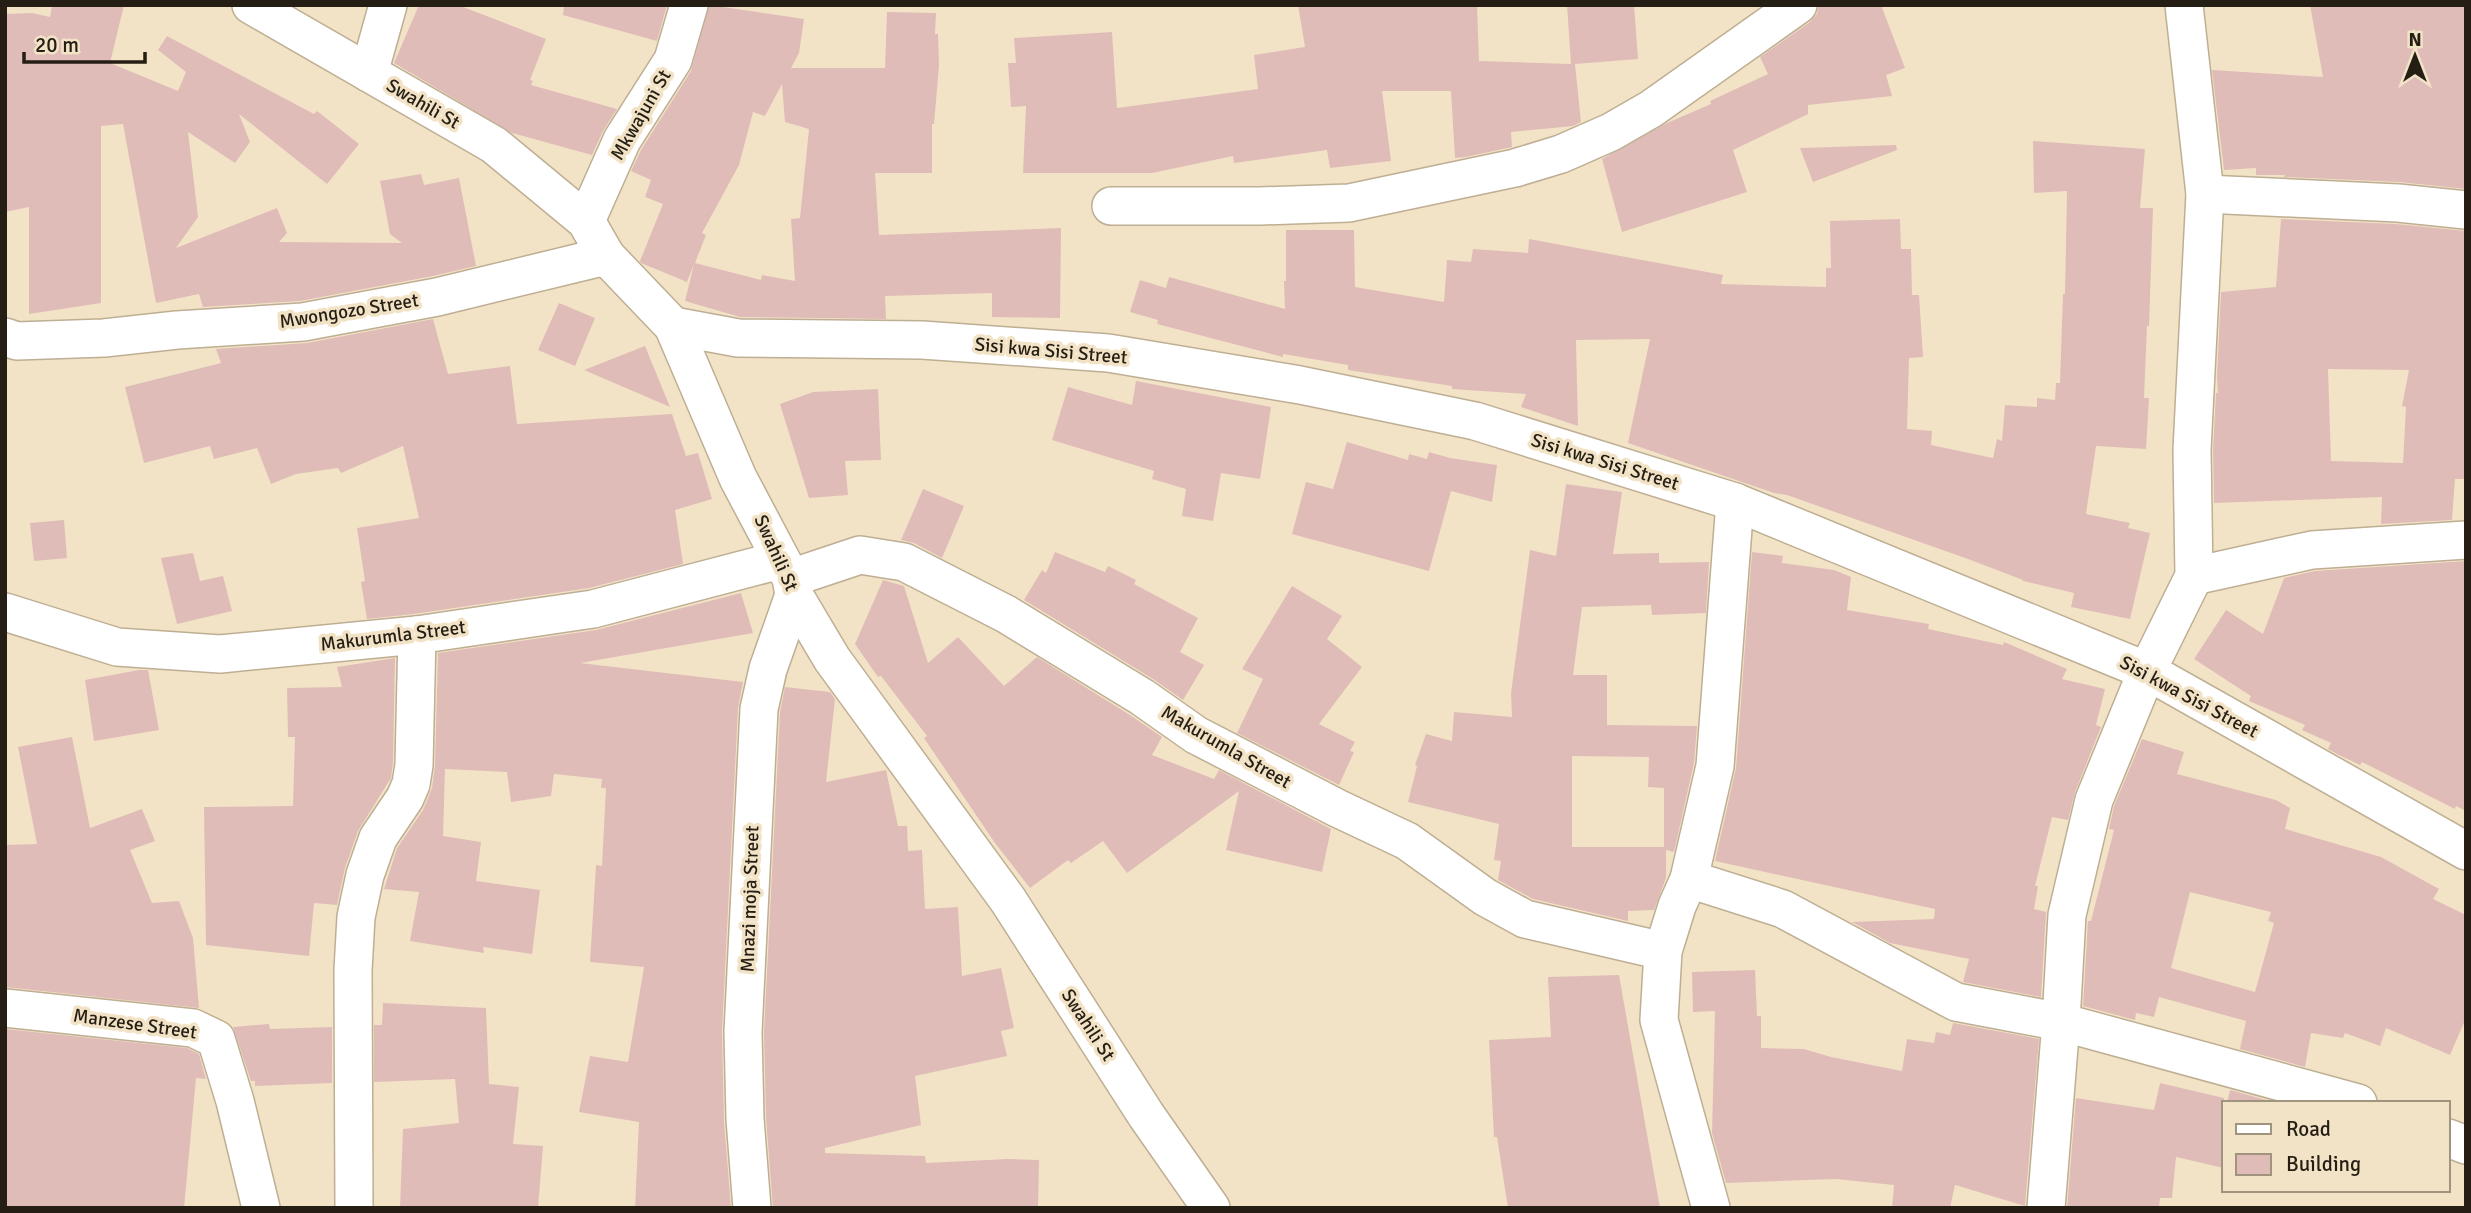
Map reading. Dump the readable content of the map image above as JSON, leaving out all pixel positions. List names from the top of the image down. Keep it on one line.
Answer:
{"streets":{"street":["Swahili St","Mkwajuni St","Mwongozo Street","Sisi kwa Sisi Street","Makurumla Street","Mnazi moja Street","Manzese Street"]},"crossings":[["Swahili St","Mkwajuni St"],["Swahili St","Mwongozo Street"],["Swahili St","Sisi kwa Sisi Street"],["Swahili St","Makurumla Street"],["Swahili St","Mnazi moja Street"],["Makurumla Street","Mnazi moja Street"]],"legend":["Road","Building"],"scale_bar":"20 m","north":"top"}
